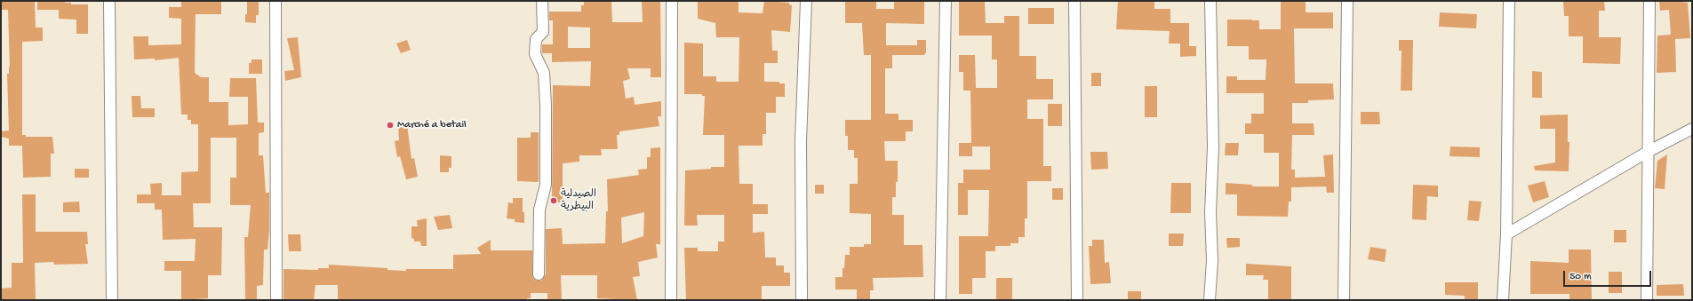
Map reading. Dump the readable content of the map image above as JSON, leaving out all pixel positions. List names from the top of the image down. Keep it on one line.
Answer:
{"places":["Marché a betail","الصيدلية البيطرية"],"scale_bar":"50 m"}
